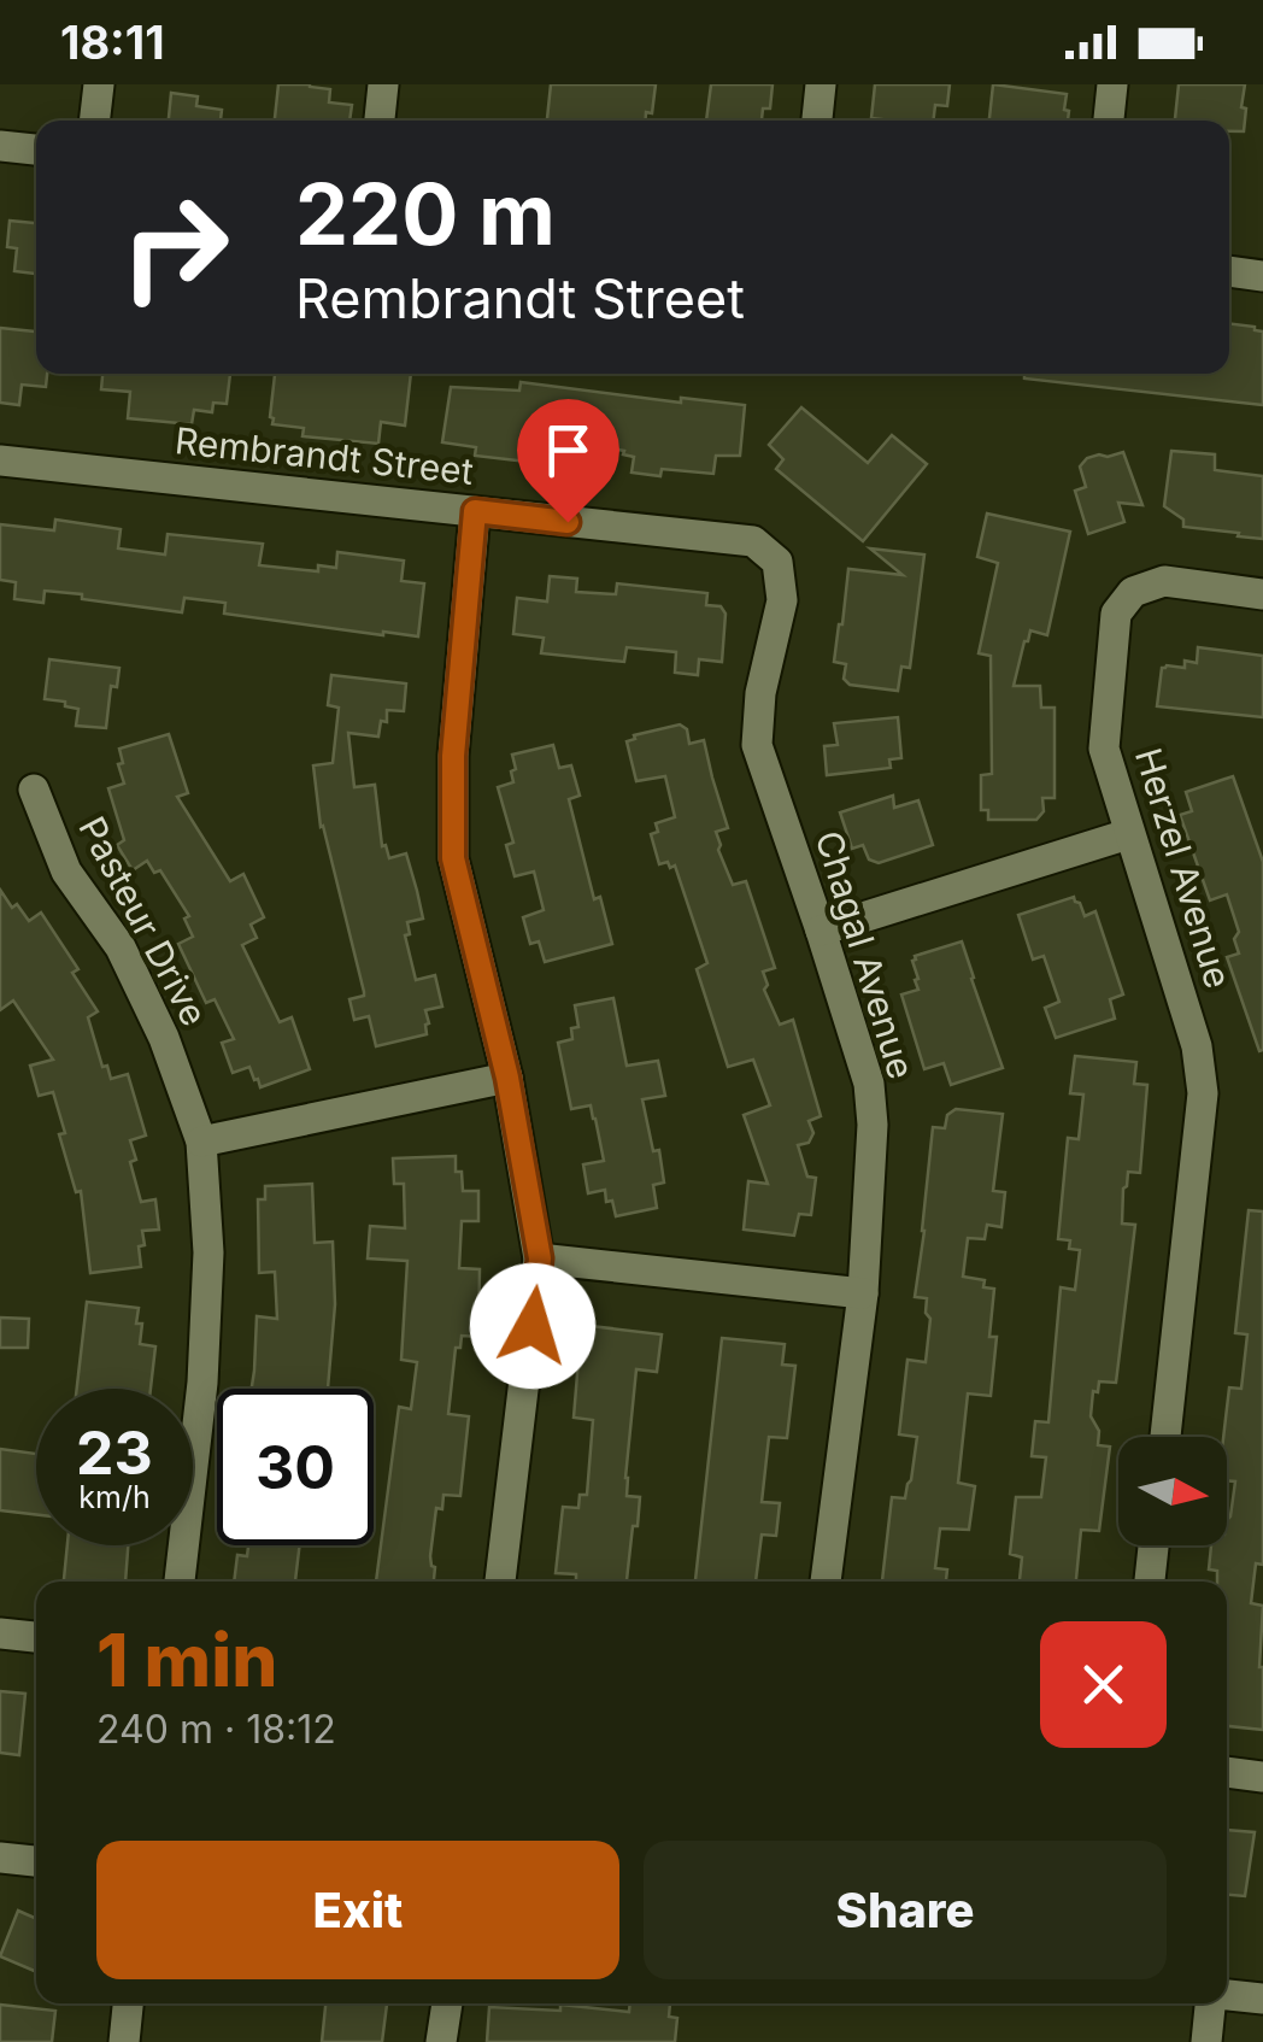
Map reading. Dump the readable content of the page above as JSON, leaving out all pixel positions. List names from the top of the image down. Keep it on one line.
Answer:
{"streets":{"street":["Rembrandt Street","Herzel Avenue","Pasteur Drive","Chagal Avenue"]},"crossings":[["Rembrandt Street","Chagal Avenue"]],"north":"right","page":{"status":"18:11","turn":["220 m","Rembrandt Street"],"speed":"23 km/h","limit":"30","heading":["1 min","240 m · 18:12"],"buttons":["Exit","Share"]}}
